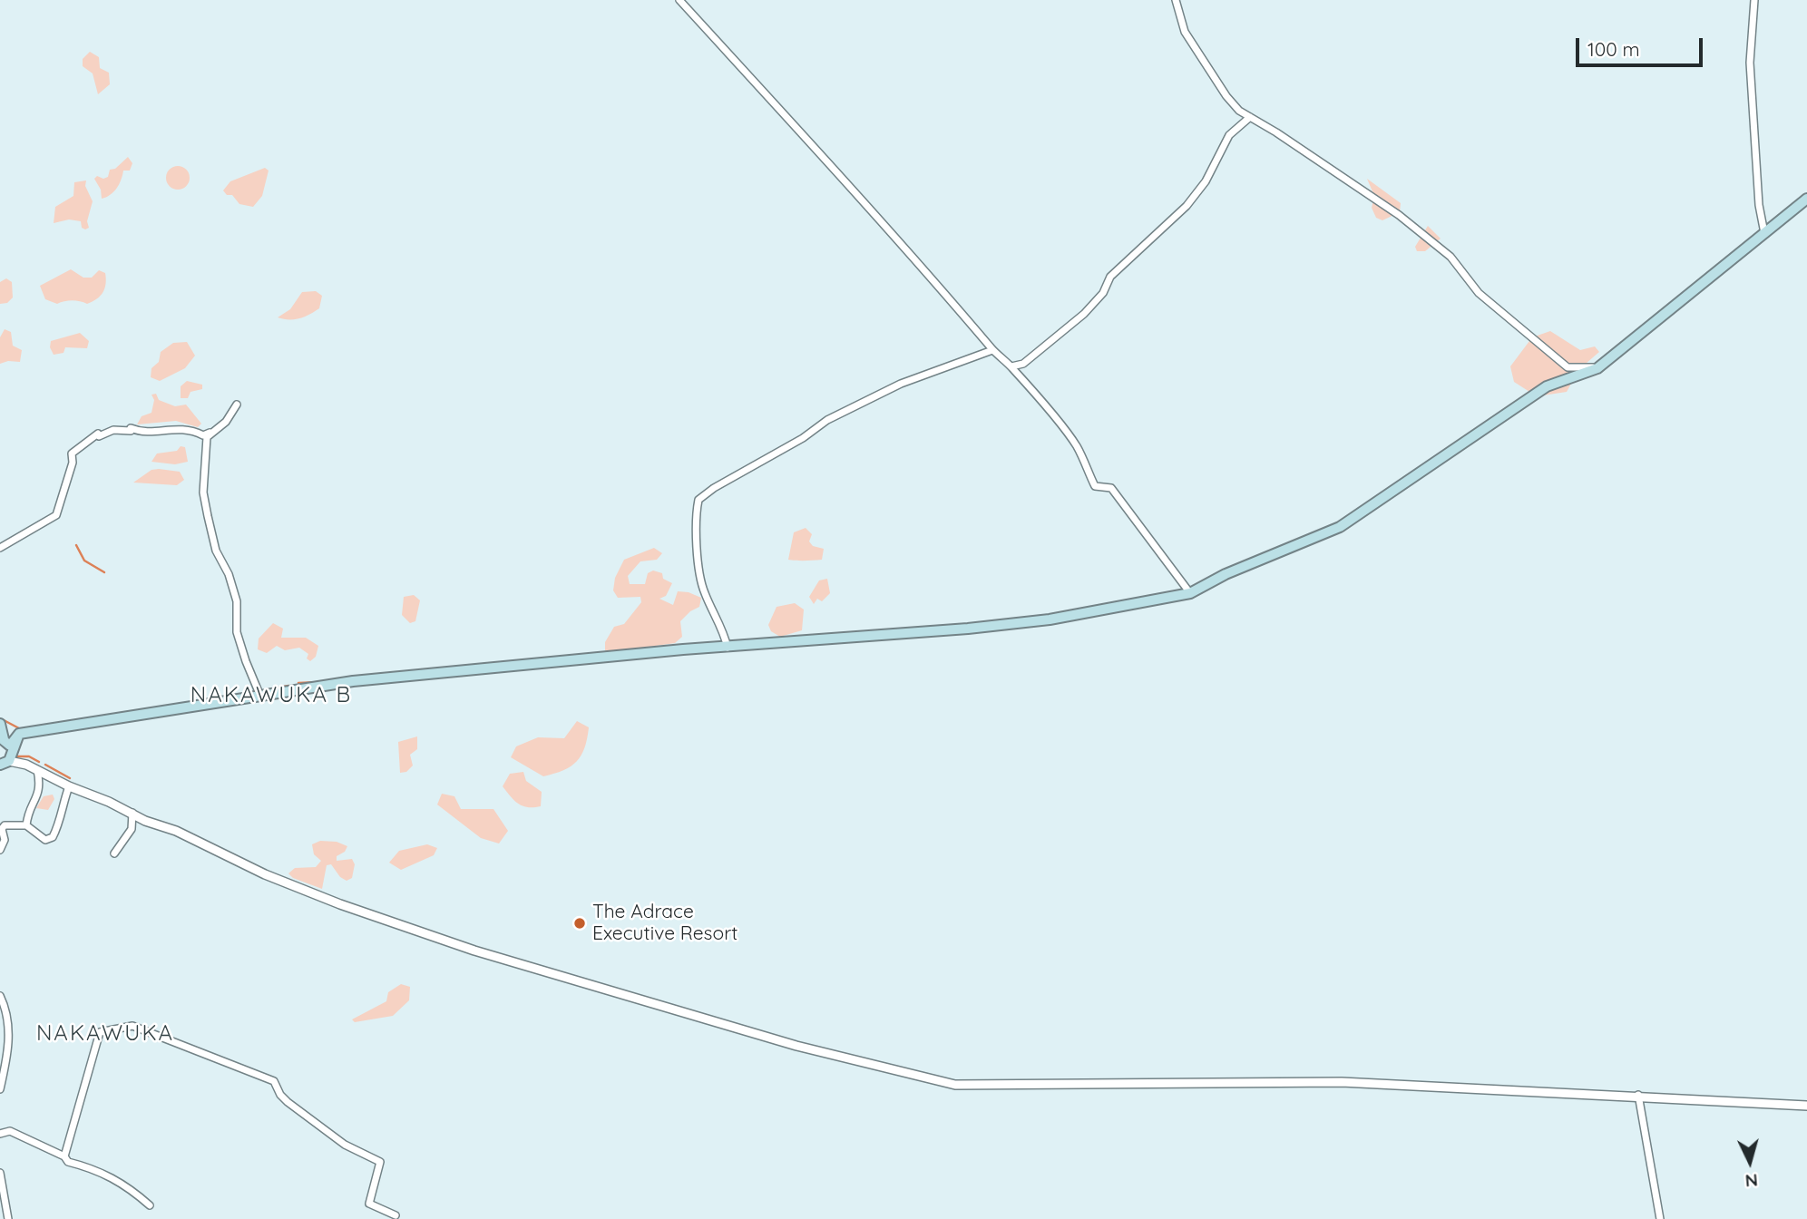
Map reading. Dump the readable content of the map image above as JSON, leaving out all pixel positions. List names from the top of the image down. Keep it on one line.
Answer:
{"districts":["NAKAWUKA B","NAKAWUKA"],"places":["The Adrace Executive Resort"],"scale_bar":"100 m","north":"bottom"}
